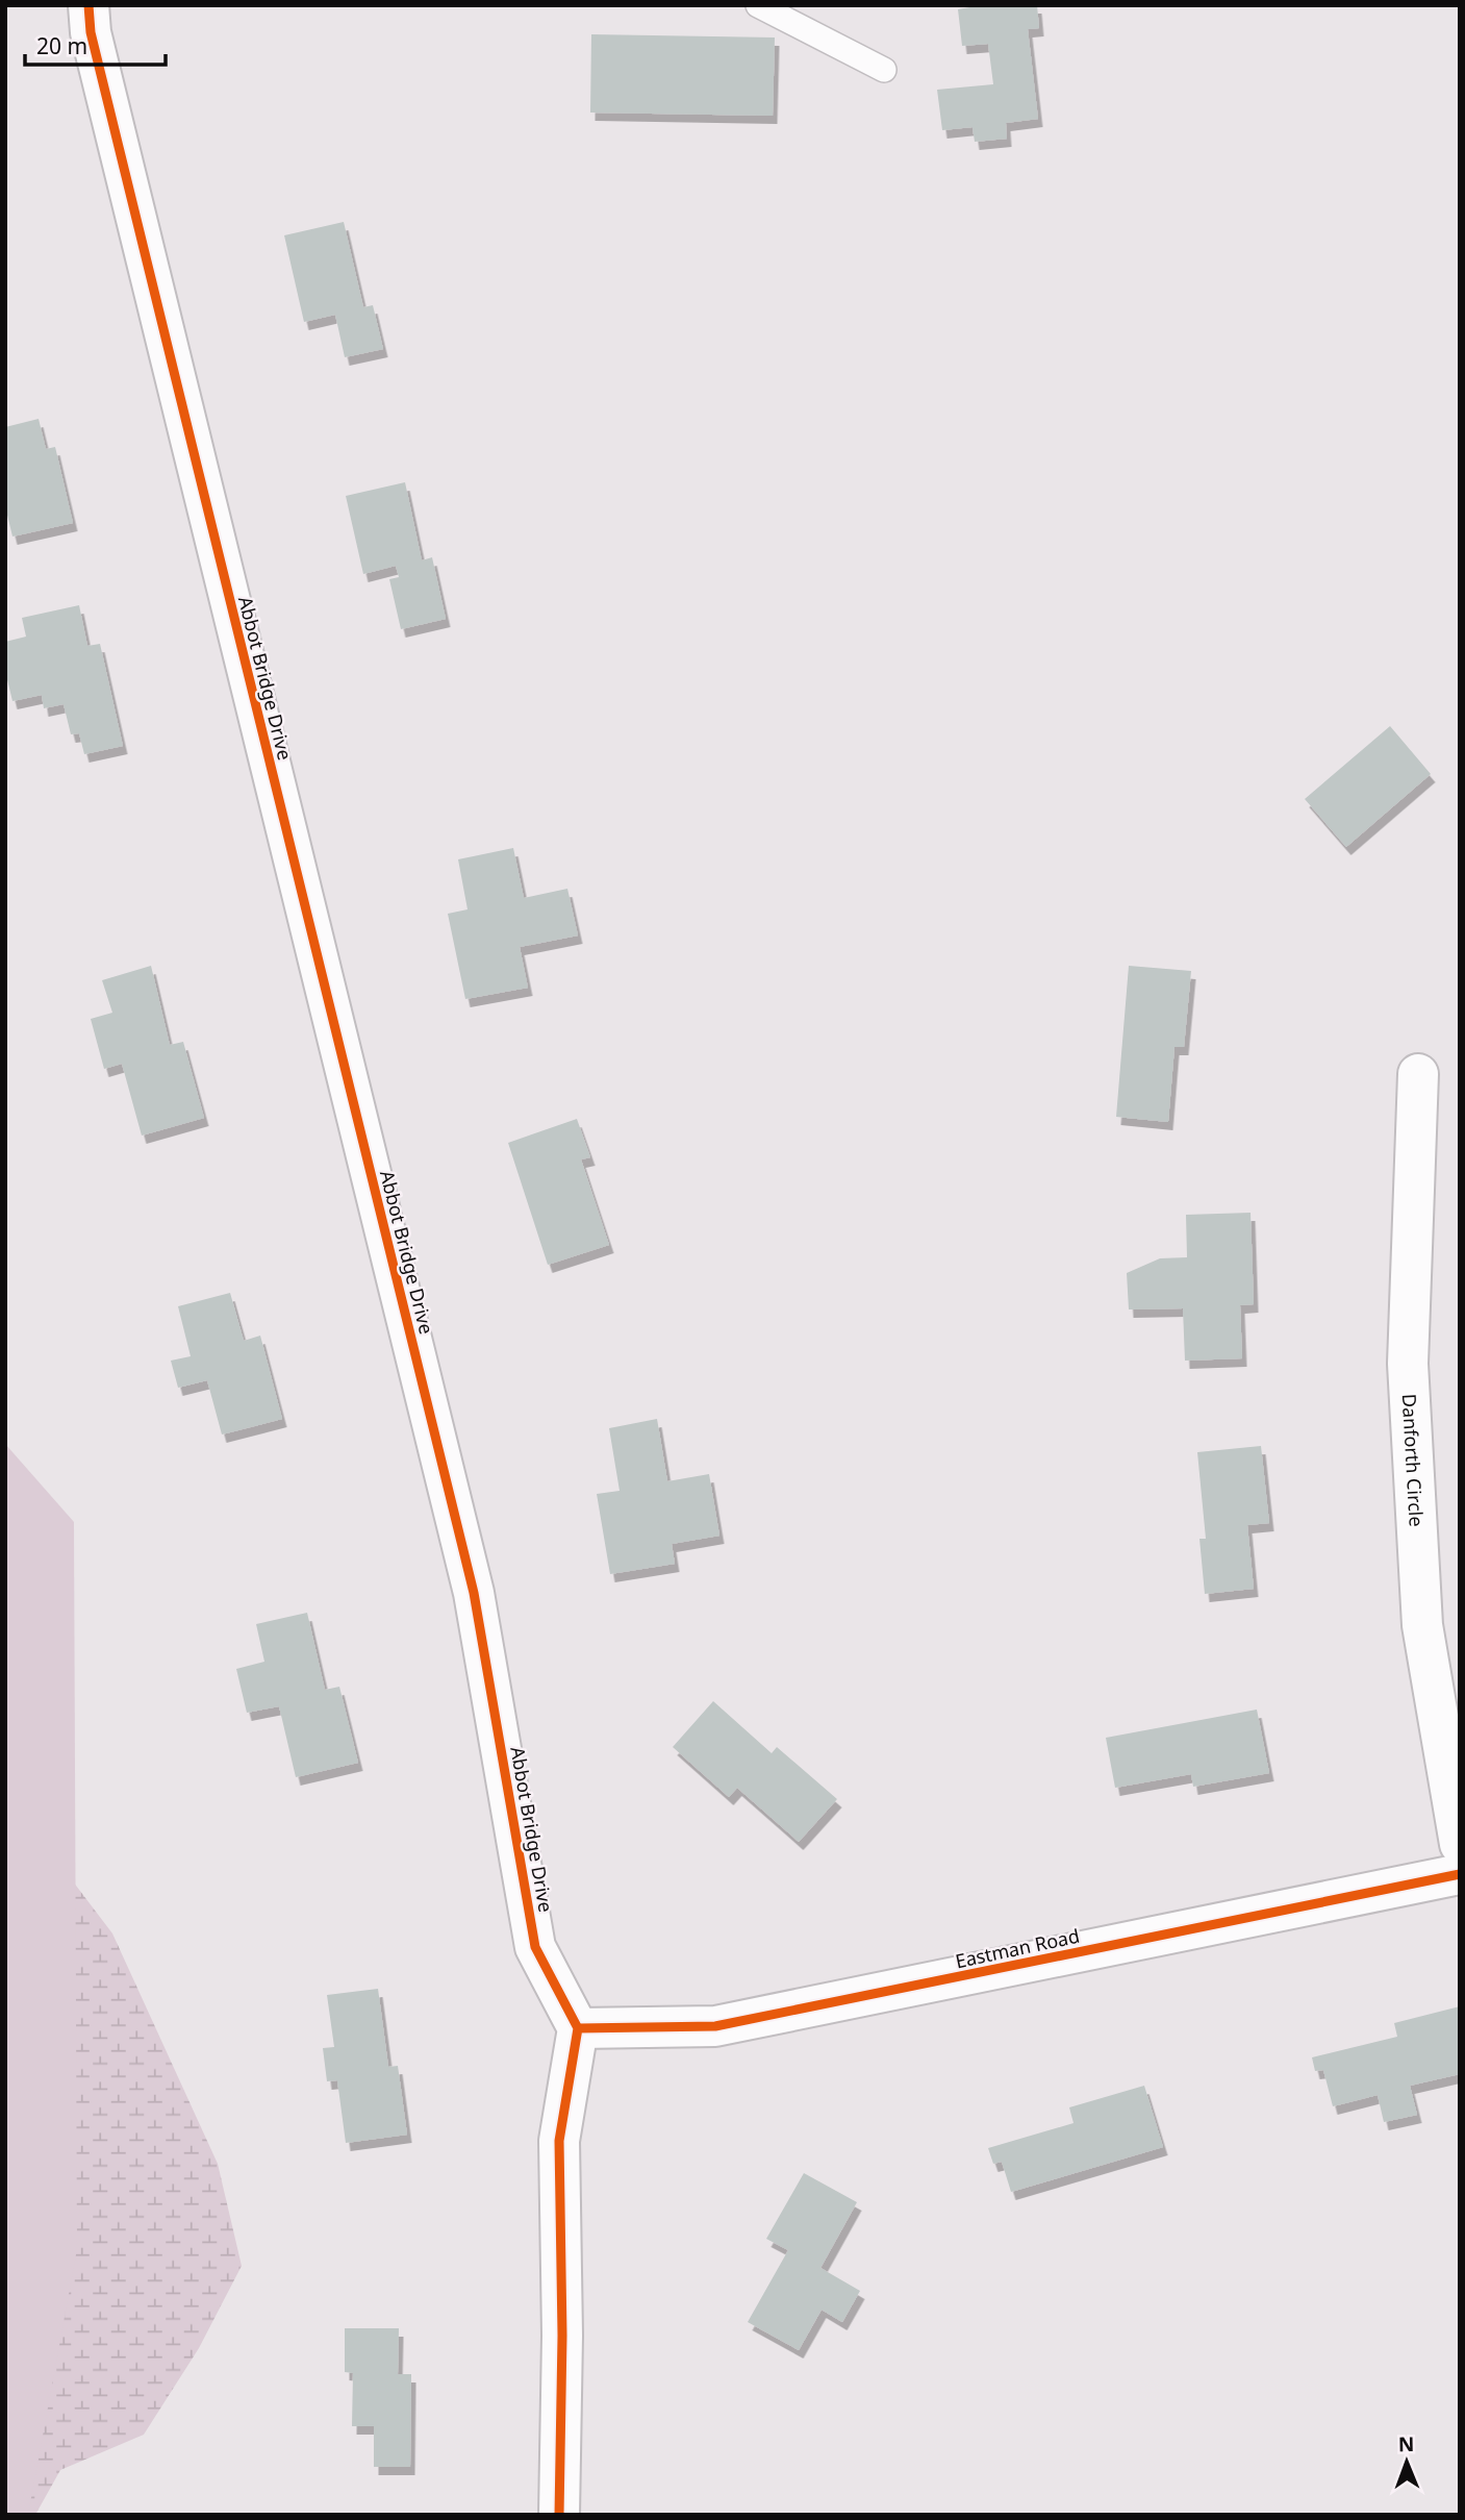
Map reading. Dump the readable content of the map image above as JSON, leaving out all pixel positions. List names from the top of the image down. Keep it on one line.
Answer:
{"streets":{"street":["Abbot Bridge Drive","Danforth Circle","Eastman Road"]},"crossings":[["Abbot Bridge Drive","Eastman Road"]],"scale_bar":"20 m","north":"top"}
